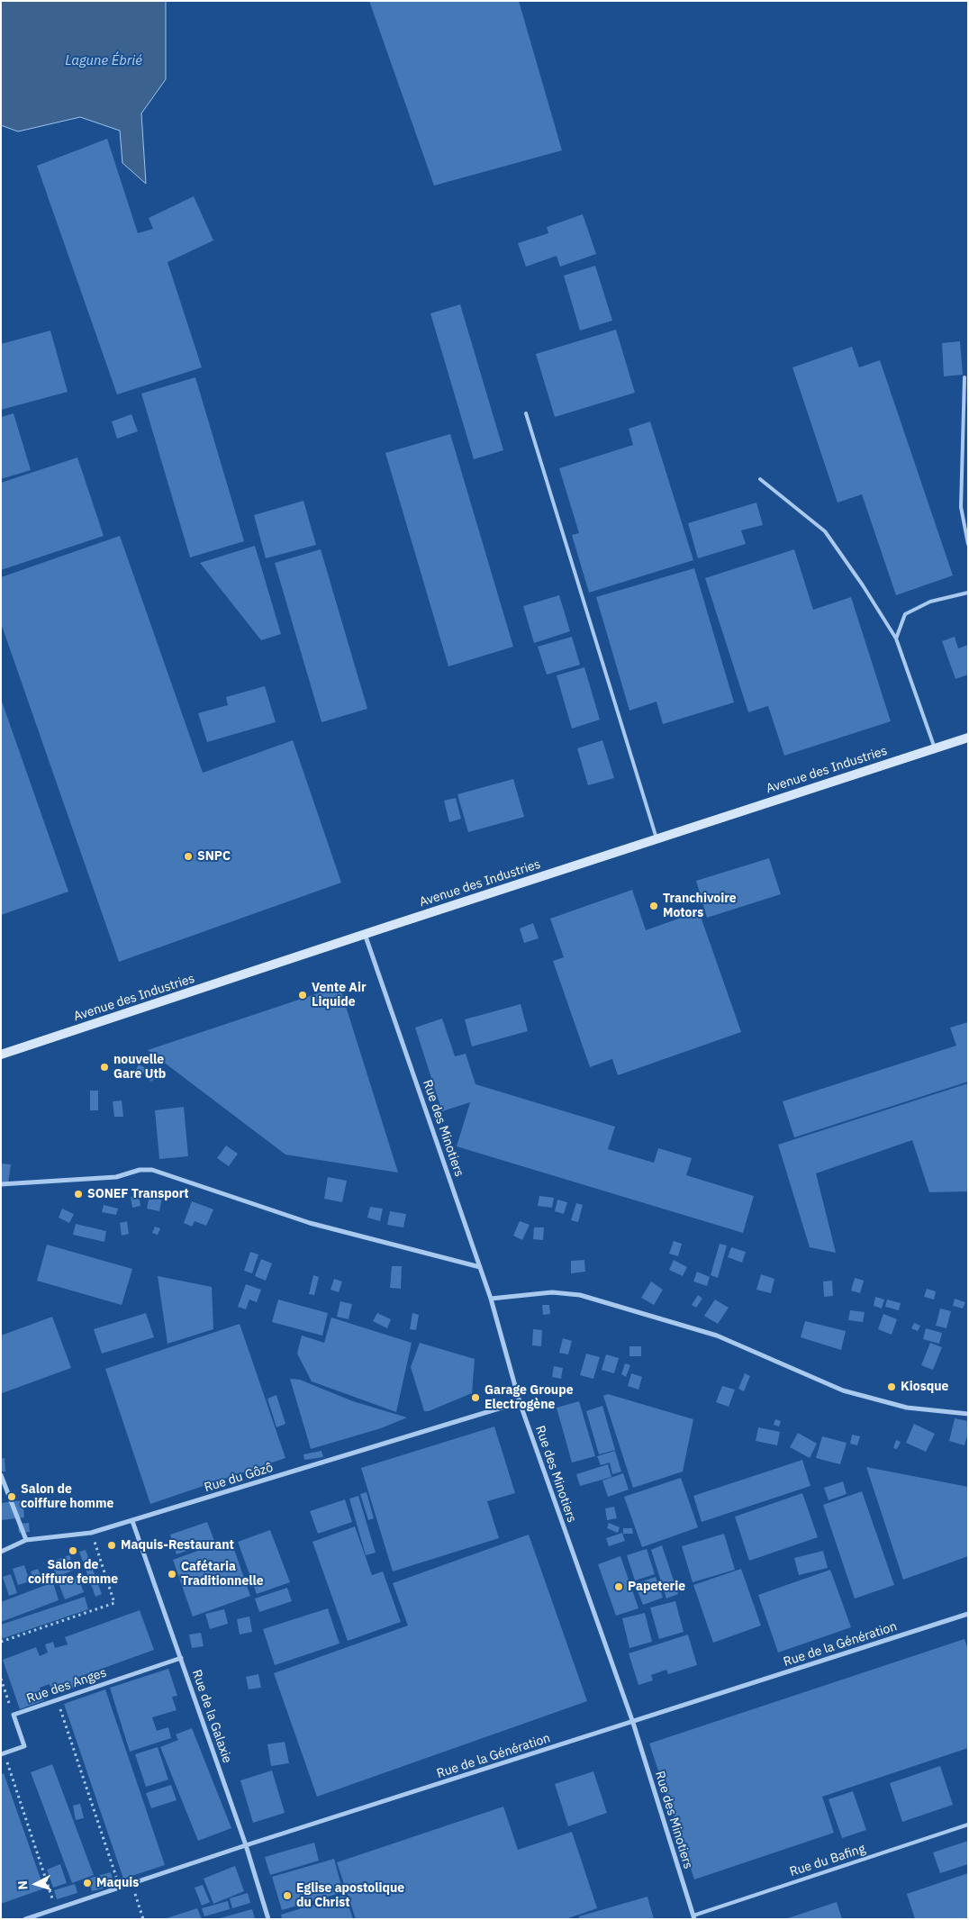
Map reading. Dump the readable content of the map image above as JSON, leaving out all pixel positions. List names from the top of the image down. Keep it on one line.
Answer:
{"streets":{"street":["Avenue des Industries","Rue des Minotiers","Rue du Gôzô","Rue de la Génération","Rue des Anges","Rue de la Galaxie"],"lane":["Rue du Bafing"]},"crossings":[["Avenue des Industries","Rue des Minotiers"],["Rue des Minotiers","Rue du Gôzô"],["Rue des Minotiers","Rue de la Génération"],["Rue des Minotiers","Rue du Bafing"],["Rue du Gôzô","Rue de la Galaxie"],["Rue de la Génération","Rue de la Galaxie"],["Rue des Anges","Rue de la Galaxie"]],"water":["Lagune Ébrié"],"places":["SNPC","Tranchivoire Motors","Vente Air Liquide","nouvelle Gare Utb","SONEF Transport","Kiosque","Garage Groupe Electrogène","Salon de coiffure homme","Maquis-Restaurant","Salon de coiffure femme","Cafétaria Traditionnelle","Papeterie","Maquis","Eglise apostolique du Christ"],"north":"left"}
